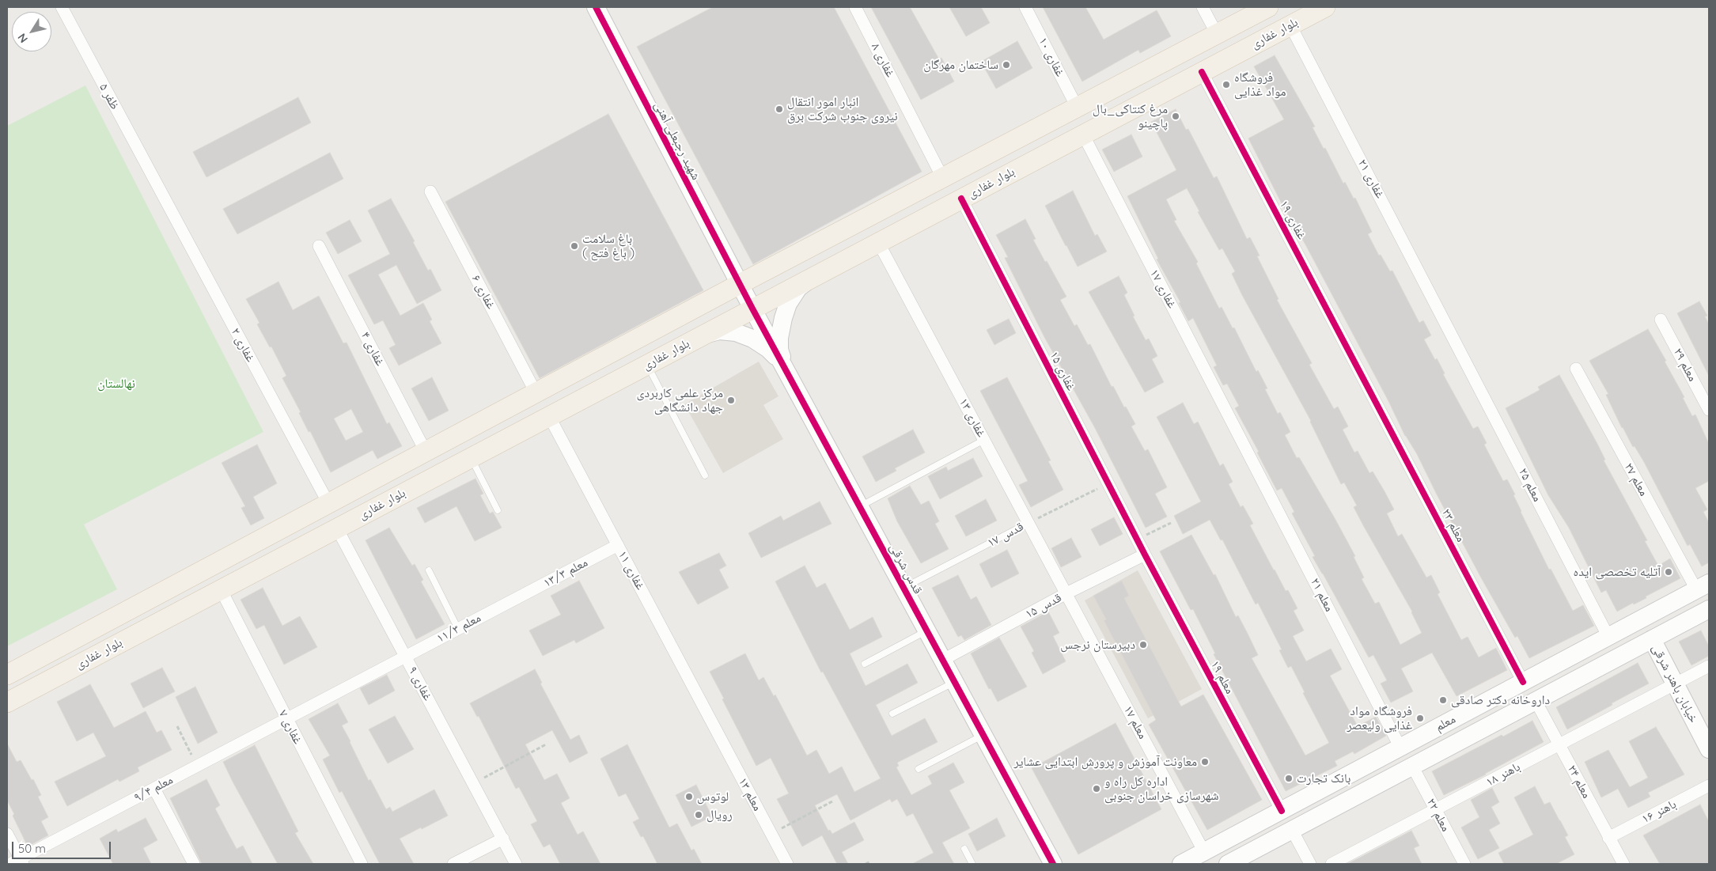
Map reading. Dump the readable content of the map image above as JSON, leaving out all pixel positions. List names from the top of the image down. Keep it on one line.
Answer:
{"streets":{"main road":["بلوار غفاری"],"street":["غفاری ۱۰","غفاری ۸","ظفر ۵","شهید رجبعلی آهنی","غفاری ۲۱","غفاری ۱۹","غفاری ۱۷","غفاری ۶","غفاری ۲","غفاری ۴","معلم ۲۹","غفاری ۱۵","غفاری ۱۳","معلم ۲۷","معلم ۲۵","معلم ۲۳","قدس شرقی","غفاری ۱۱","معلم ۱۳/۳","معلم ۲۱","قدس ۱۵","معلم ۱۱/۳","معلم ۱۹","غفاری ۹","خیابان باهنر شرقی","معلم ۱۷","معلم","غفاری ۷","باهنر ۱۸","معلم ۲۴","معلم ۹/۴","معلم ۱۳","باهنر ۱۶","معلم ۲۲"],"lane":["قدس ۱۷"]},"crossings":[["بلوار غفاری","غفاری ۱۰"],["بلوار غفاری","غفاری ۸"],["بلوار غفاری","شهید رجبعلی آهنی"],["بلوار غفاری","غفاری ۲۱"],["بلوار غفاری","غفاری ۱۹"],["بلوار غفاری","غفاری ۱۷"],["بلوار غفاری","غفاری ۶"],["بلوار غفاری","غفاری ۲"],["بلوار غفاری","غفاری ۴"],["بلوار غفاری","غفاری ۱۵"],["بلوار غفاری","غفاری ۱۳"],["بلوار غفاری","قدس شرقی"],["بلوار غفاری","غفاری ۱۱"],["بلوار غفاری","غفاری ۹"],["بلوار غفاری","غفاری ۷"],["ظفر ۵","غفاری ۲"],["شهید رجبعلی آهنی","قدس شرقی"],["غفاری ۲۱","معلم ۲۵"],["غفاری ۱۹","معلم ۲۳"],["غفاری ۱۷","معلم ۲۱"],["غفاری ۱۵","قدس ۱۷"],["غفاری ۱۵","قدس ۱۵"],["غفاری ۱۵","معلم ۱۹"],["غفاری ۱۳","قدس ۱۷"],["غفاری ۱۳","قدس ۱۵"],["غفاری ۱۳","معلم ۱۷"],["معلم ۲۷","معلم"],["معلم ۲۵","معلم"],["معلم ۲۳","معلم"],["قدس ۱۷","قدس شرقی"],["قدس شرقی","قدس ۱۵"],["غفاری ۱۱","معلم ۱۳/۳"],["غفاری ۱۱","معلم ۱۳"],["معلم ۱۳/۳","معلم ۱۱/۳"],["معلم ۲۱","معلم"],["قدس ۱۵","معلم ۱۹"],["قدس ۱۵","معلم ۱۷"],["معلم ۱۱/۳","غفاری ۹"],["معلم ۱۱/۳","معلم ۹/۴"],["معلم ۱۹","معلم"],["خیابان باهنر شرقی","معلم"],["خیابان باهنر شرقی","باهنر ۱۸"],["معلم ۱۷","معلم"],["معلم","معلم ۲۴"],["معلم","معلم ۲۲"],["غفاری ۷","معلم ۹/۴"],["باهنر ۱۸","معلم ۲۴"],["باهنر ۱۸","معلم ۲۲"],["معلم ۲۴","باهنر ۱۶"]],"parks":["نهالستان"],"places":["ساختمان مهرگان","فروشگاه مواد غذایی","انبار امور انتقال نیروی جنوب شرکت برق","مرغ کنتاکی_بال پاچینو","باغ سلامت ( باغ فتح )","مرکز علمی کاربردی جهاد دانشگاهی","آتلیه تخصصی ایده","دبیرستان نرجس","داروخانه دکتر صادقی","فروشگاه مواد غذایی ولیعصر","معاونت آموزش و پرورش ابتدایی عشایر","بانک تجارت","اداره کل راه و شهرسازی خراسان جنوبی","لوتوس","رویال"],"scale_bar":"50 m","north":"bottom left"}
